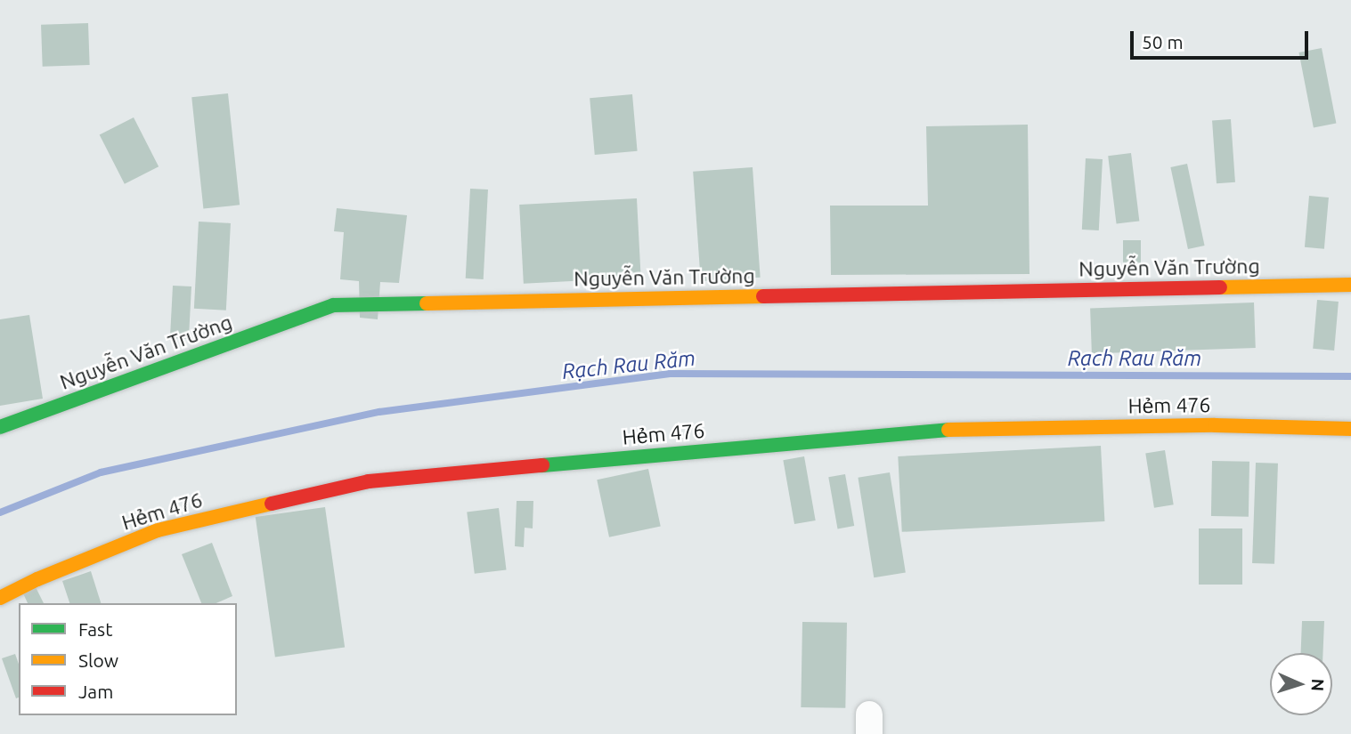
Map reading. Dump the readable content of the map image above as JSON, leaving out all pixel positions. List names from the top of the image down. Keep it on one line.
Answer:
{"streets":{"street":["Nguyễn Văn Trường","Hẻm 476"]},"water":["Rạch Rau Răm"],"legend":["Fast","Slow","Jam"],"scale_bar":"50 m","north":"right"}
